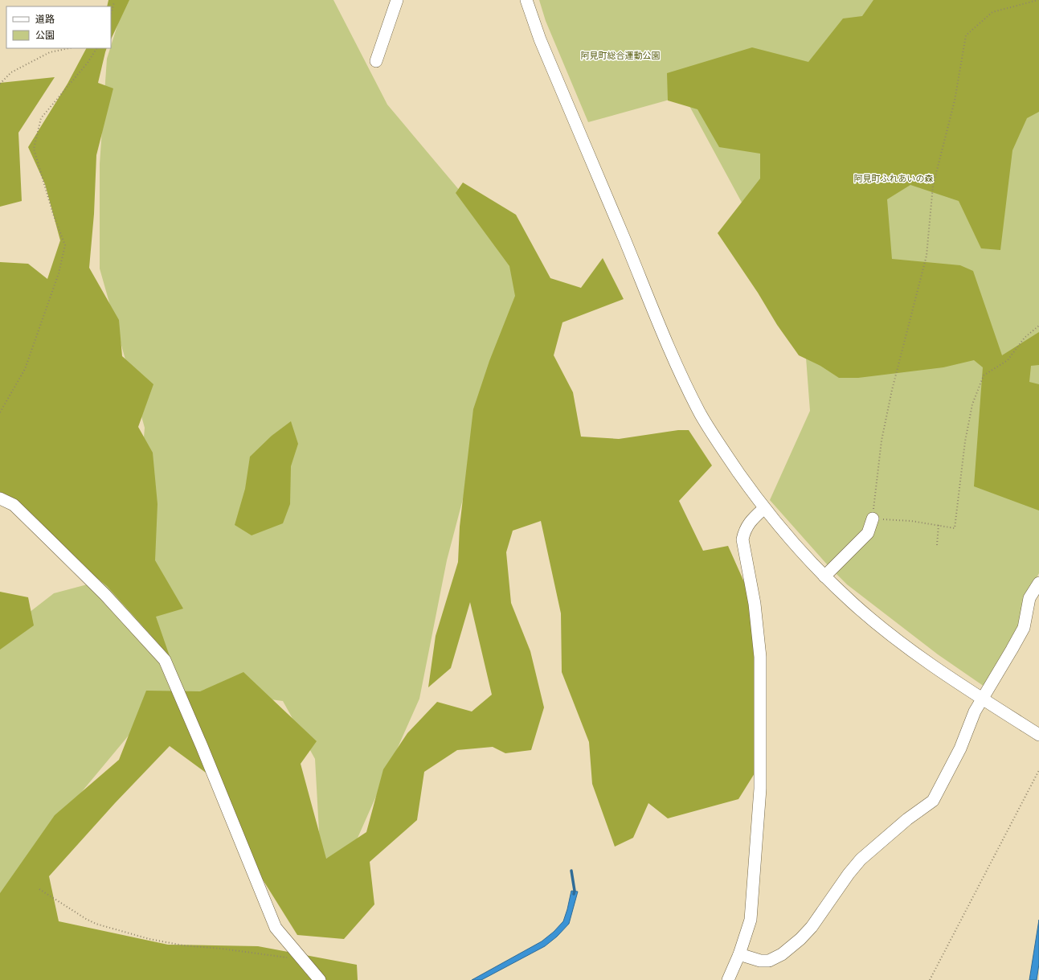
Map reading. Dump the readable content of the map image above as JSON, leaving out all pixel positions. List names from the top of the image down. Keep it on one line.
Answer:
{"parks":["阿見町総合運動公園","阿見町ふれあいの森"],"legend":["道路","公園"]}
